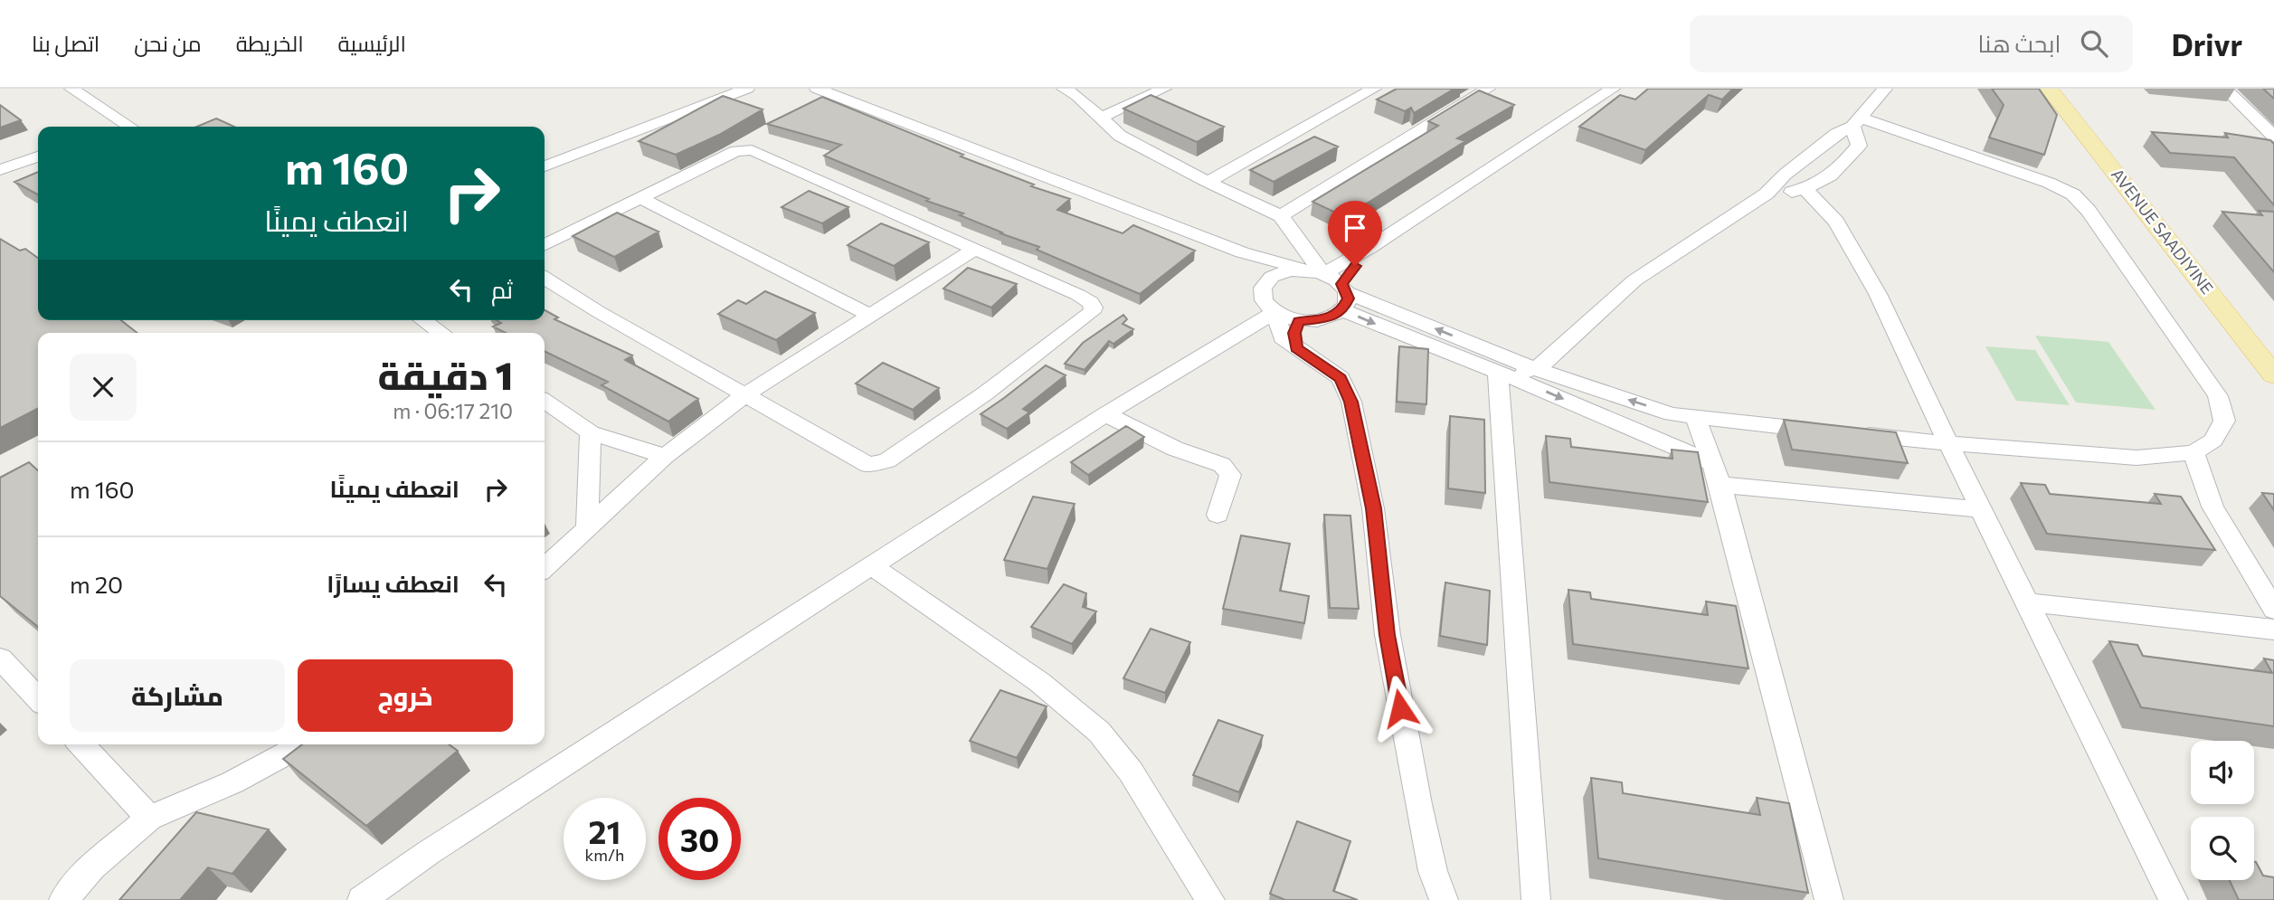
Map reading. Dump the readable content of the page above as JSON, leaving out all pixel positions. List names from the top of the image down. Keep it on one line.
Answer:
{"streets":{"main road":["AVENUE SAADIYINE"]},"page":{"header":"Drivr","search":"ابحث هنا","nav":["الرئيسية","الخريطة","من نحن","اتصل بنا"],"turn":["160 m","انعطف يمينًا"],"then":"ثم","heading":["1 دقيقة","210 m · 06:17"],"list":[{"name":"انعطف يمينًا","value":"160 m"},{"name":"انعطف يسارًا","value":"20 m"}],"buttons":["خروج","مشاركة"],"speed":"21 km/h","limit":"30"}}
